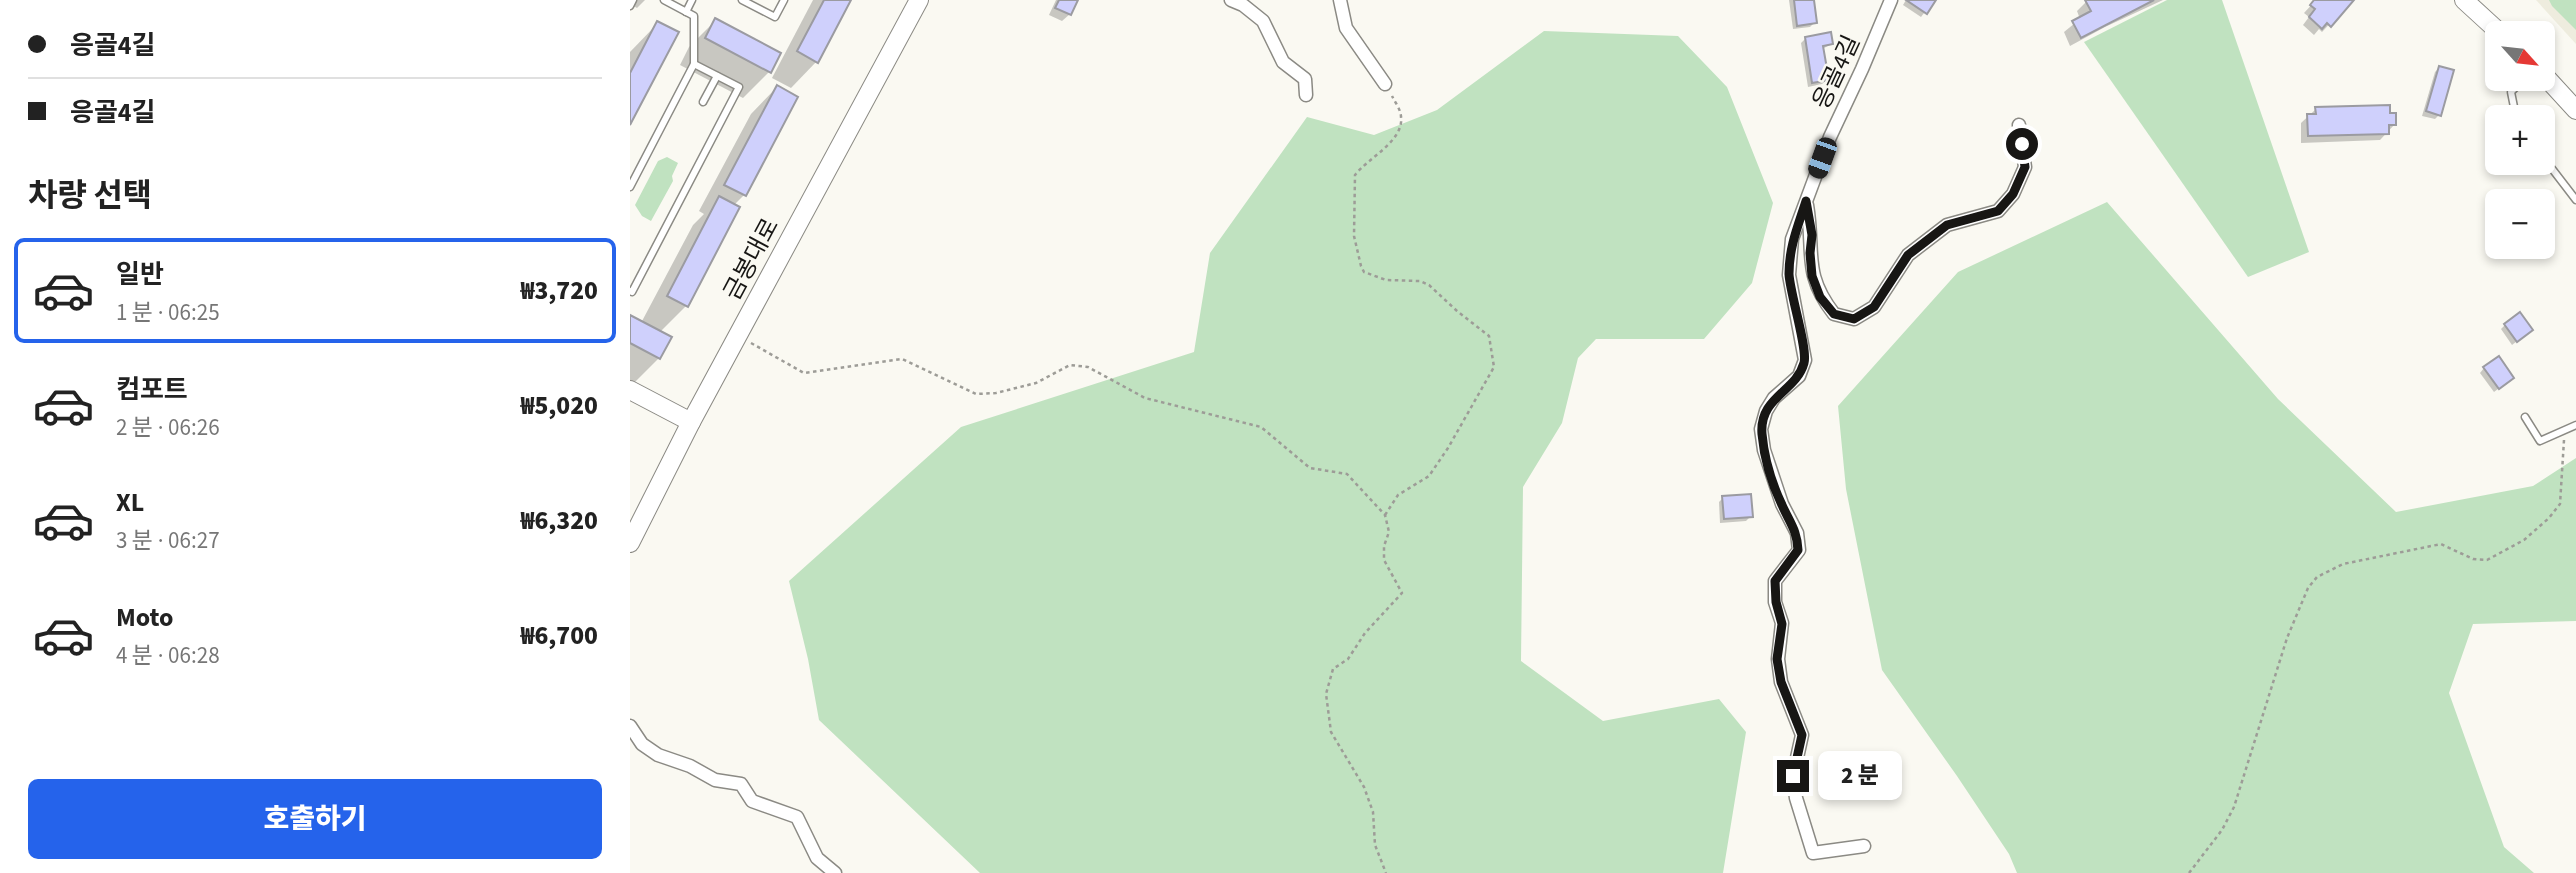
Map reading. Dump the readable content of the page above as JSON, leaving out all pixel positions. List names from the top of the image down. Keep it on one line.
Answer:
{"streets":{"street":["응골4길","금봉대로"]},"north":"bottom right","page":{"banner":["응골4길","응골4길"],"map_buttons":["+","−"],"heading":"차량 선택","list":[{"name":"일반","note":"1 분 · 06:25","value":"₩3,720"},{"name":"컴포트","note":"2 분 · 06:26","value":"₩5,020"},{"name":"XL","note":"3 분 · 06:27","value":"₩6,320"},{"name":"Moto","note":"4 분 · 06:28","value":"₩6,700"}],"bubble":"2 분","buttons":"호출하기"}}
